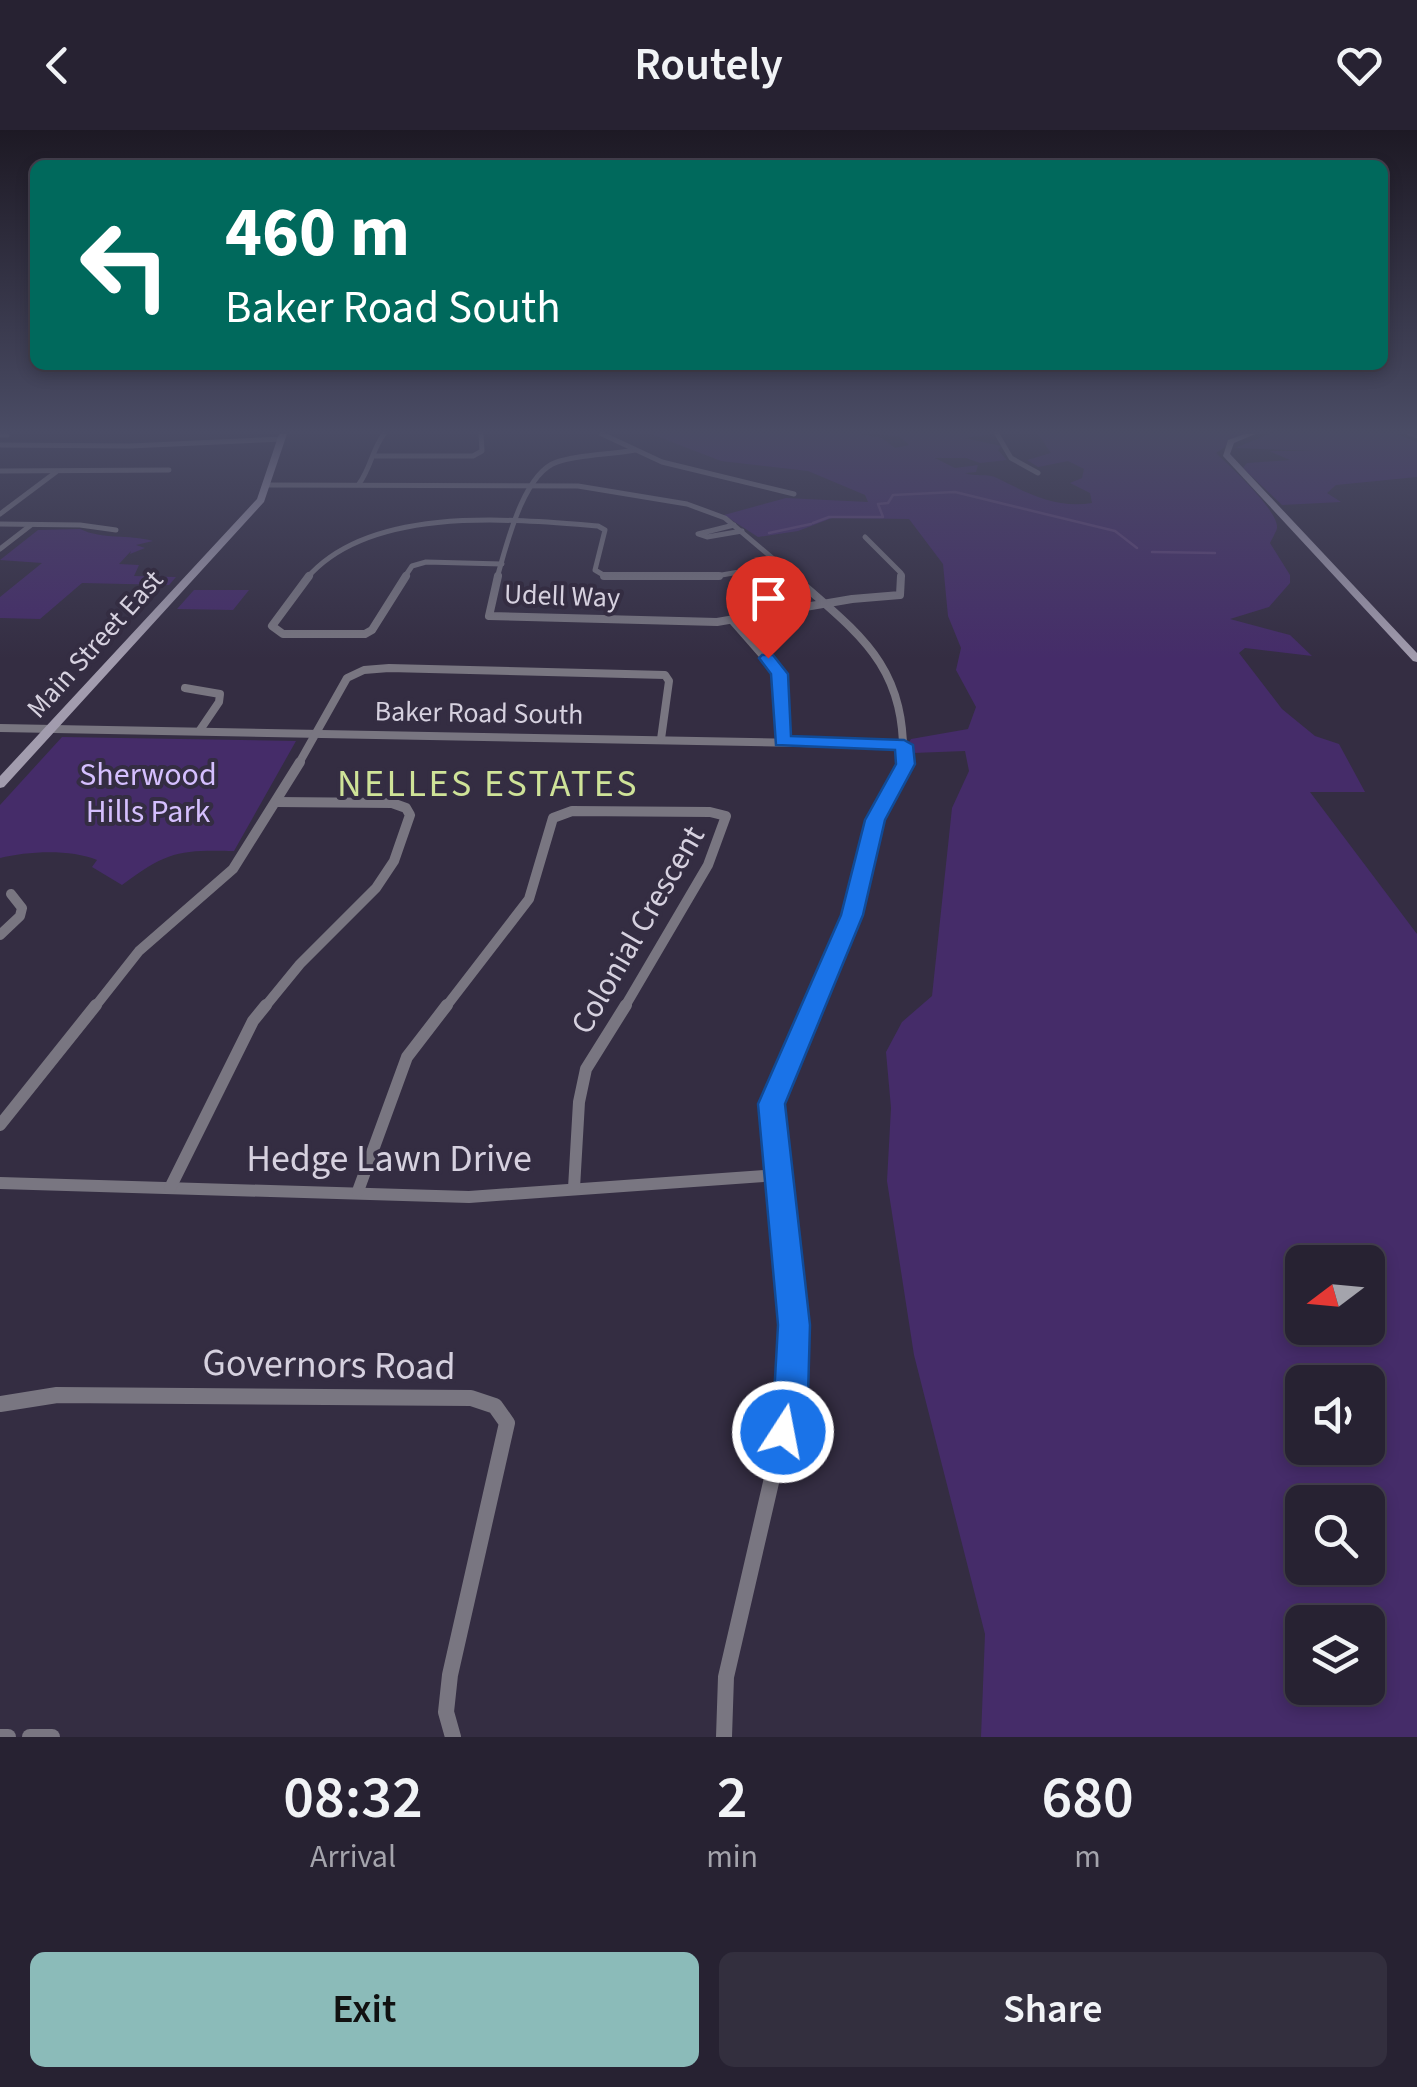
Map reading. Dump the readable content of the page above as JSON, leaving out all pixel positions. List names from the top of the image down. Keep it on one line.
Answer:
{"streets":{"main road":["Main Street East"],"street":["Udell Way","Baker Road South","Colonial Crescent","Hedge Lawn Drive","Governors Road"]},"crossings":[["Main Street East","Baker Road South"],["Colonial Crescent","Hedge Lawn Drive"]],"districts":["NELLES ESTATES"],"parks":["Sherwood Hills Park"],"north":"left","page":{"header":"Routely","turn":["460 m","Baker Road South"],"eta":["08:32","Arrival","2","min","680","m"],"buttons":["Exit","Share"]}}
